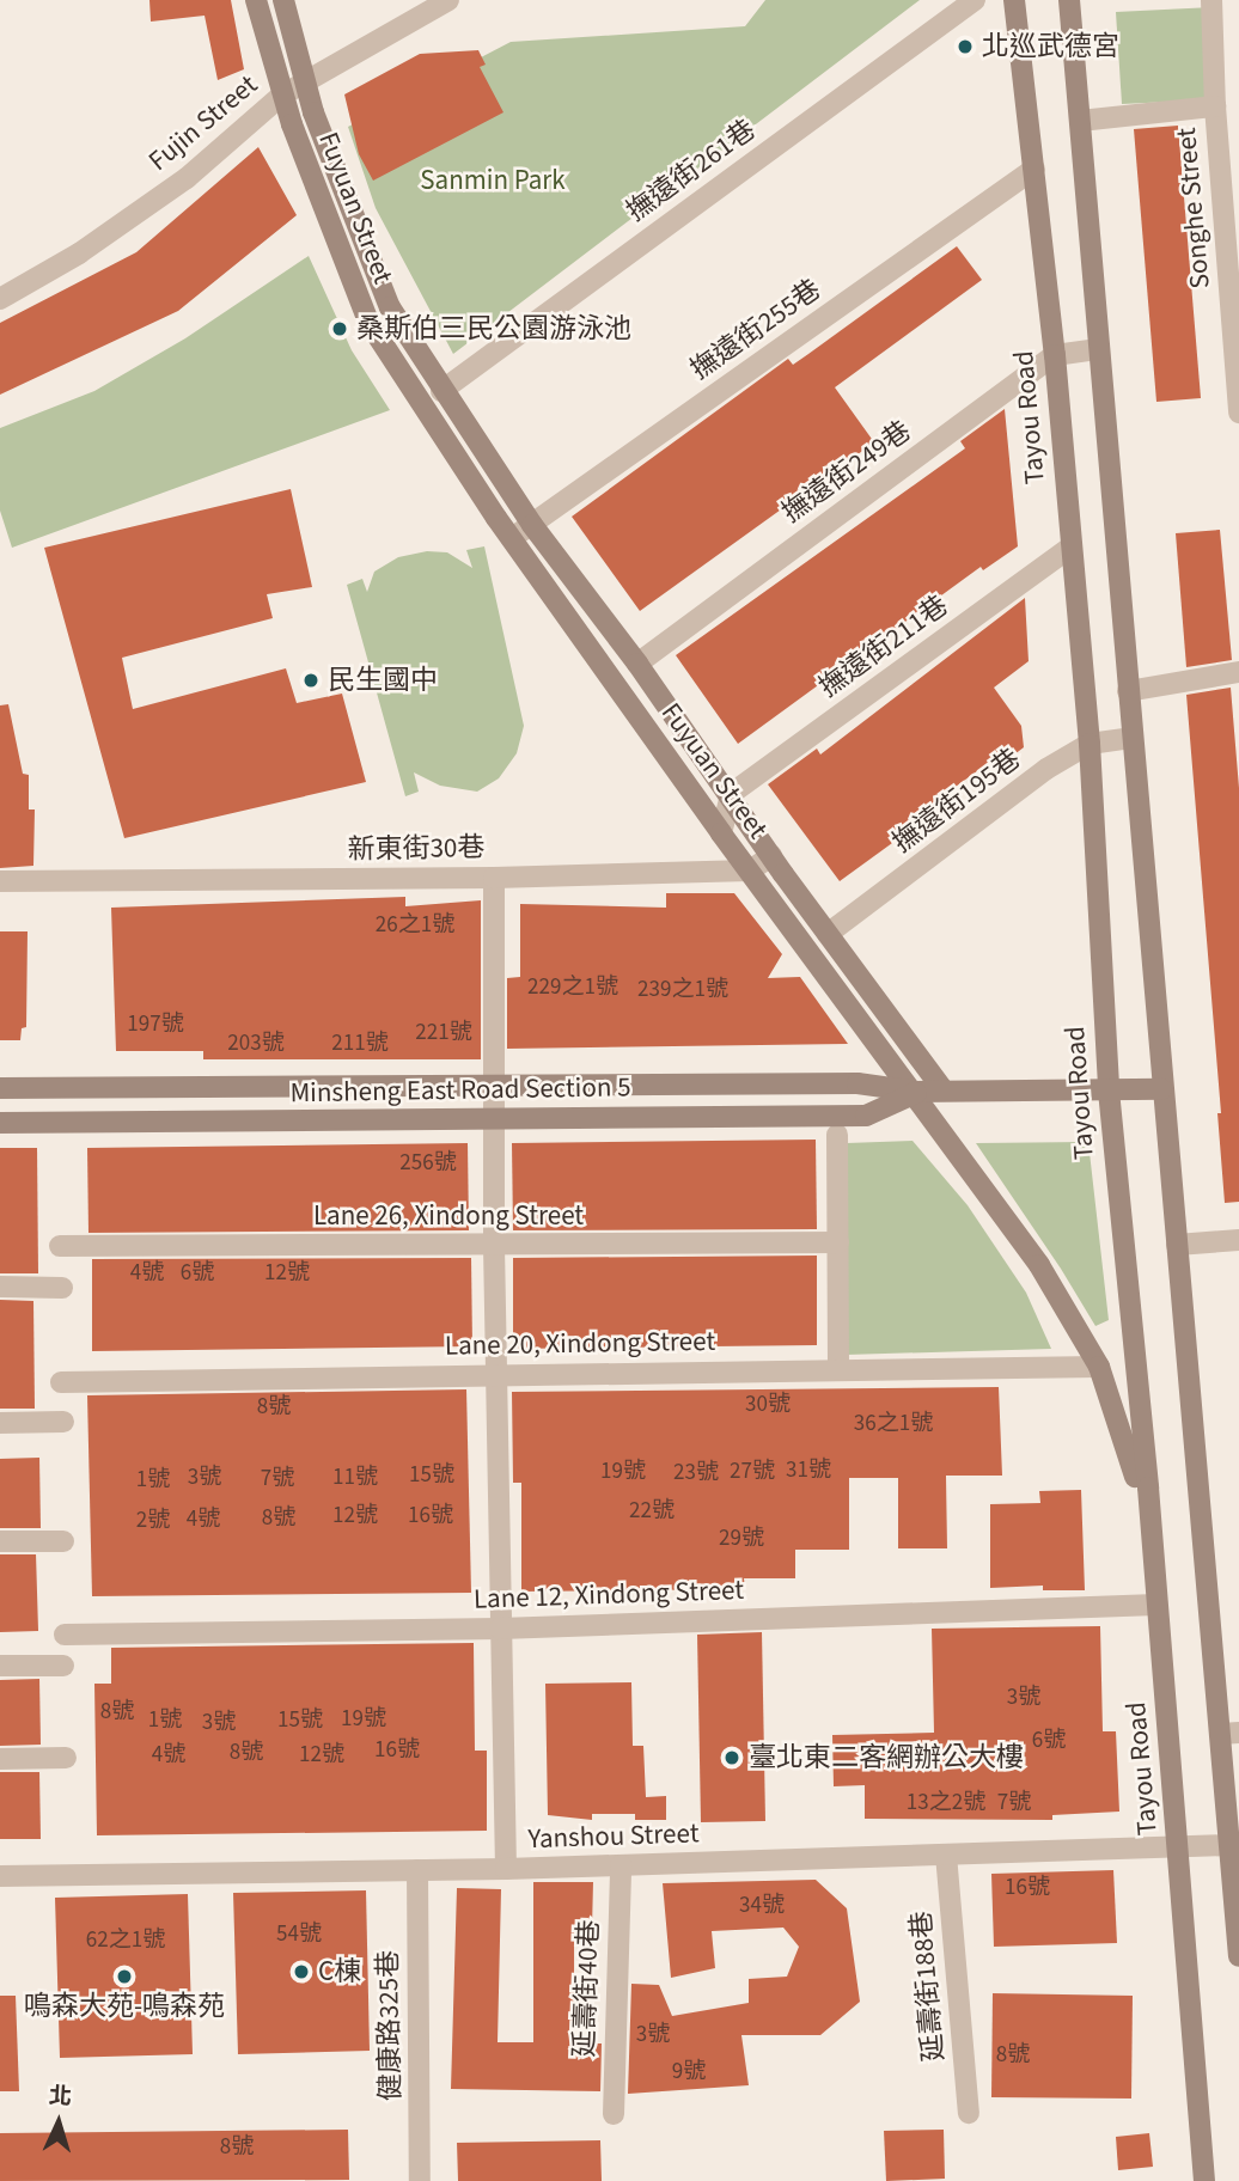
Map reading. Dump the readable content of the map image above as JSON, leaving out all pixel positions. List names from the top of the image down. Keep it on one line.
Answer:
{"streets":{"street":["Fujin Street","撫遠街261巷","Fuyuan Street","Songhe Street","撫遠街255巷","Tayou Road","撫遠街249巷","撫遠街211巷","撫遠街195巷","新東街30巷","Minsheng East Road Section 5","Lane 26, Xindong Street","Lane 20, Xindong Street","Lane 12, Xindong Street","Yanshou Street","延壽街188巷","延壽街40巷","健康路325巷"]},"crossings":[["Fujin Street","Fuyuan Street"],["撫遠街261巷","Fuyuan Street"],["Fuyuan Street","撫遠街255巷"],["Fuyuan Street","Tayou Road"],["Fuyuan Street","撫遠街249巷"],["Fuyuan Street","撫遠街211巷"],["Fuyuan Street","撫遠街195巷"],["Fuyuan Street","新東街30巷"],["Fuyuan Street","Minsheng East Road Section 5"],["Fuyuan Street","Lane 20, Xindong Street"],["撫遠街255巷","Tayou Road"],["Tayou Road","撫遠街249巷"],["Tayou Road","撫遠街211巷"],["Tayou Road","撫遠街195巷"],["Tayou Road","Minsheng East Road Section 5"],["Tayou Road","Lane 12, Xindong Street"],["Tayou Road","Yanshou Street"],["Yanshou Street","延壽街188巷"],["Yanshou Street","延壽街40巷"],["Yanshou Street","健康路325巷"]],"parks":["Sanmin Park"],"places":["北巡武德宮","桑斯伯三民公園游泳池","民生國中","臺北東二客網辦公大樓","C棟","鳴森大苑-鳴森苑"],"house_numbers":["26之1號","229之1號","239之1號","197號","221號","203號","211號","256號","4號","6號","12號","30號","8號","36之1號","31號","19號","27號","23號","15號","3號","11號","7號","1號","22號","12號","16號","8號","4號","2號","29號","3號","8號","19號","1號","15號","3號","6號","16號","8號","4號","12號","13之2號","7號","16號","34號","54號","62之1號","3號","8號","9號","8號"],"north":"top"}
